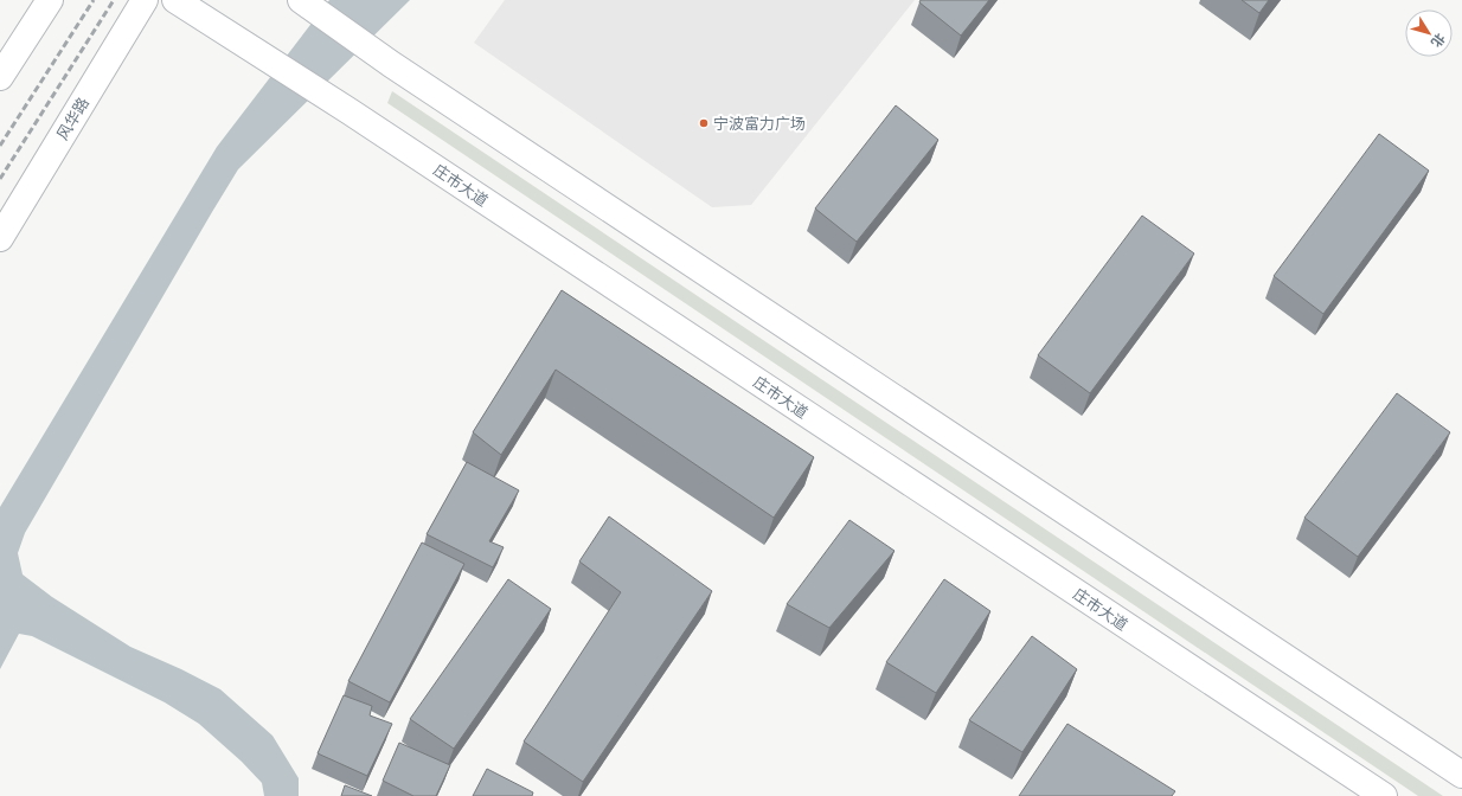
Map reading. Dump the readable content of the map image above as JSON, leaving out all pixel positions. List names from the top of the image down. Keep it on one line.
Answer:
{"streets":{"main road":["风华路","庄市大道"]},"places":["宁波富力广场"],"north":"bottom right"}
